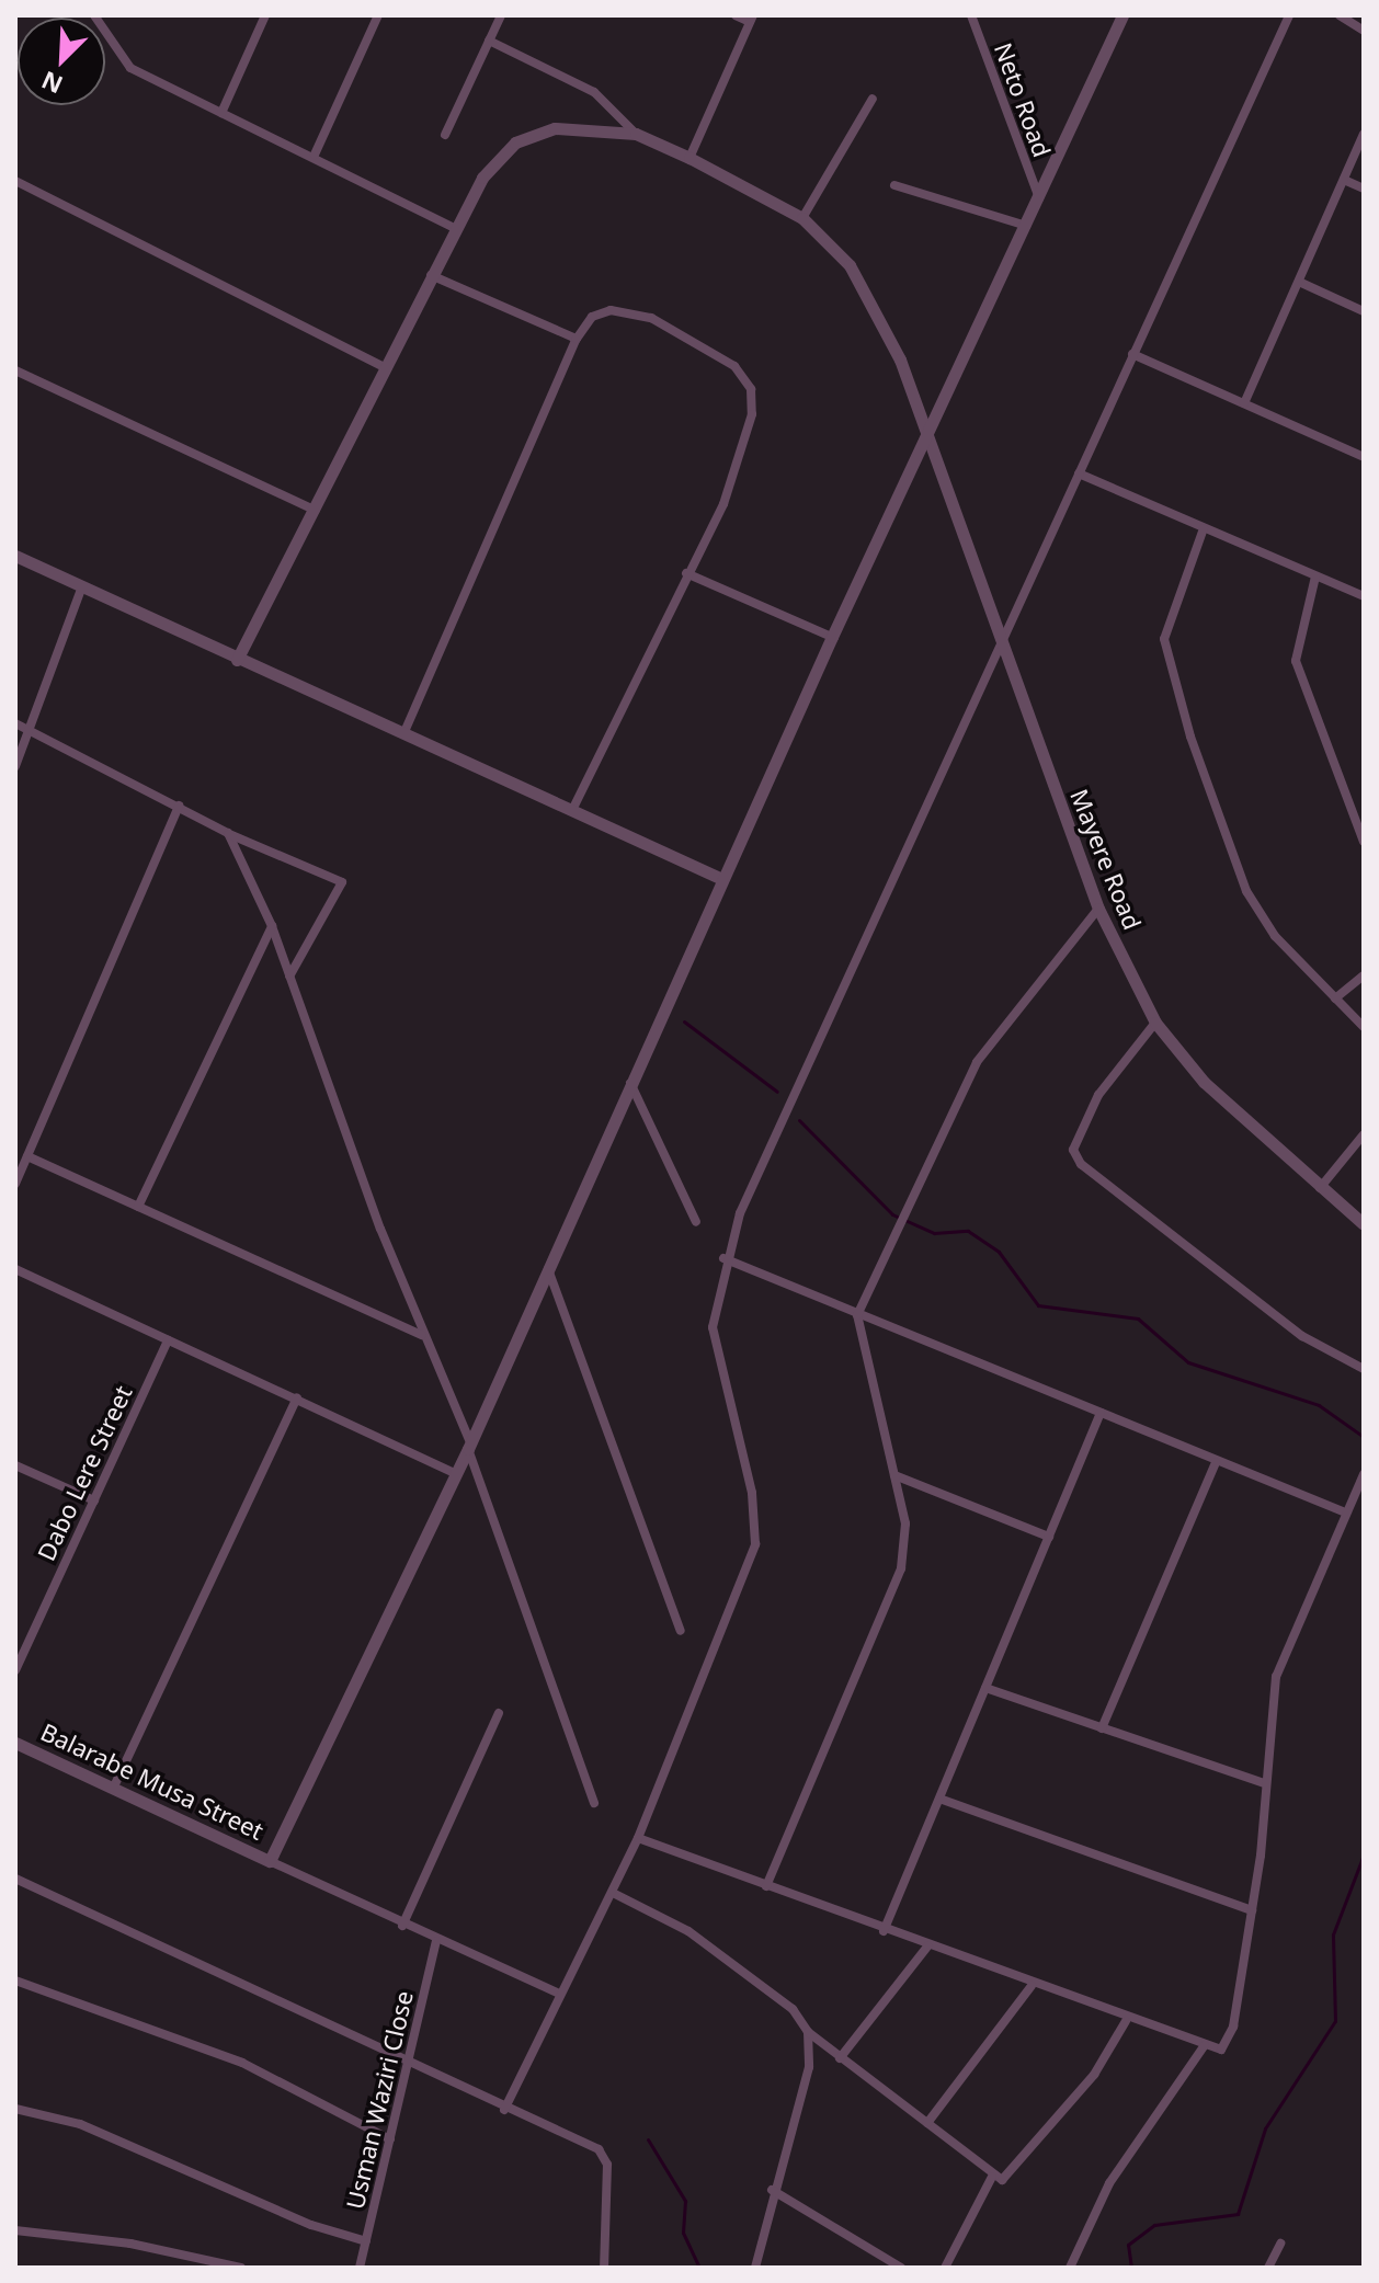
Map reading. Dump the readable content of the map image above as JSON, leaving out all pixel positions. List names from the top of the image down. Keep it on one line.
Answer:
{"streets":{"street":["Neto Road","Mayere Road","Dabo Lere Street","Balarabe Musa Street","Usman Waziri Close"]},"north":"bottom left"}
